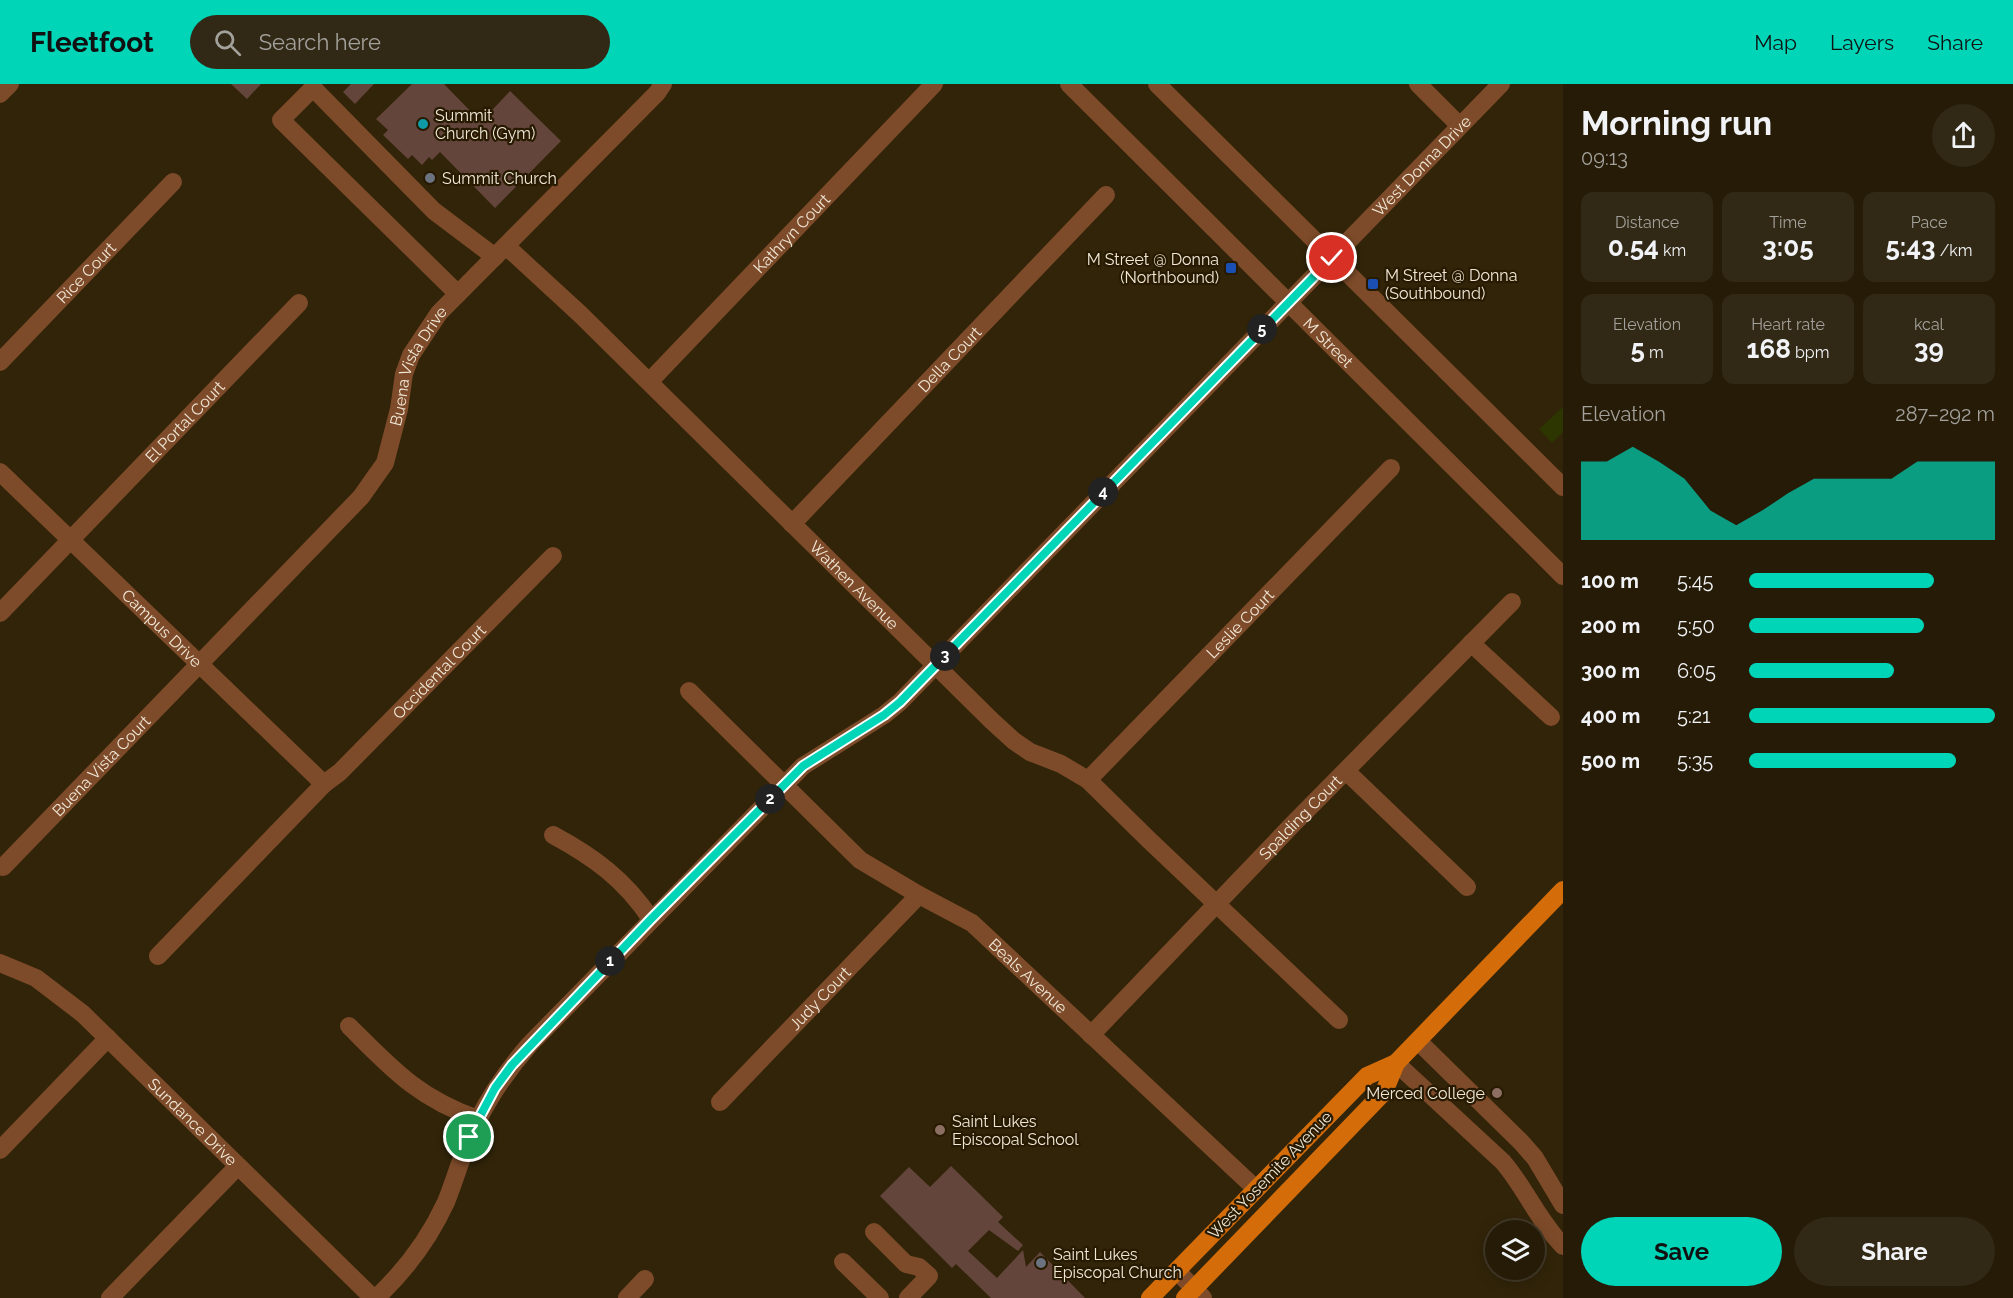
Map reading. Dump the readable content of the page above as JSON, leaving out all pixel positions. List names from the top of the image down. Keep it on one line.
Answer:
{"streets":{"main road":["West Yosemite Avenue"],"street":["West Donna Drive","Kathryn Court","Rice Court","M Street","Della Court","Buena Vista Drive","El Portal Court","Wathen Avenue","Leslie Court","Campus Drive","Occidental Court","Buena Vista Court","Spalding Court","Beals Avenue","Judy Court","Sundance Drive"]},"crossings":[["West Donna Drive","M Street"],["West Donna Drive","Wathen Avenue"],["West Donna Drive","Beals Avenue"],["West Donna Drive","Sundance Drive"],["Kathryn Court","Wathen Avenue"],["Della Court","Wathen Avenue"],["Buena Vista Drive","Wathen Avenue"],["Buena Vista Drive","Campus Drive"],["Buena Vista Drive","Buena Vista Court"],["El Portal Court","Campus Drive"],["Wathen Avenue","Leslie Court"],["Wathen Avenue","Spalding Court"],["Campus Drive","Occidental Court"],["Campus Drive","Buena Vista Court"],["Spalding Court","Beals Avenue"],["Beals Avenue","Judy Court"],["Beals Avenue","West Yosemite Avenue"]],"places":{"other":["Summit Church (Gym)","Summit Church","Merced College","Saint Lukes Episcopal School","Saint Lukes Episcopal Church"],"transit":["M Street @ Donna (Northbound)","M Street @ Donna (Southbound)"]},"page":{"header":"Fleetfoot","search":"Search here","nav":["Map","Layers","Share"],"heading":["Morning run","09:13"],"stats":[["Distance","0.54 km"],["Time","3:05"],["Pace","5:43 /km"],["Elevation","5 m"],["Heart rate","168 bpm"],["kcal","39"]],"pins":["5","4","3","2","1"],"chart":["Elevation","287–292 m"],"list":[{"name":"100 m","note":"5:45"},{"name":"200 m","note":"5:50"},{"name":"300 m","note":"6:05"},{"name":"400 m","note":"5:21"},{"name":"500 m","note":"5:35"}],"buttons":["Save","Share"]}}
